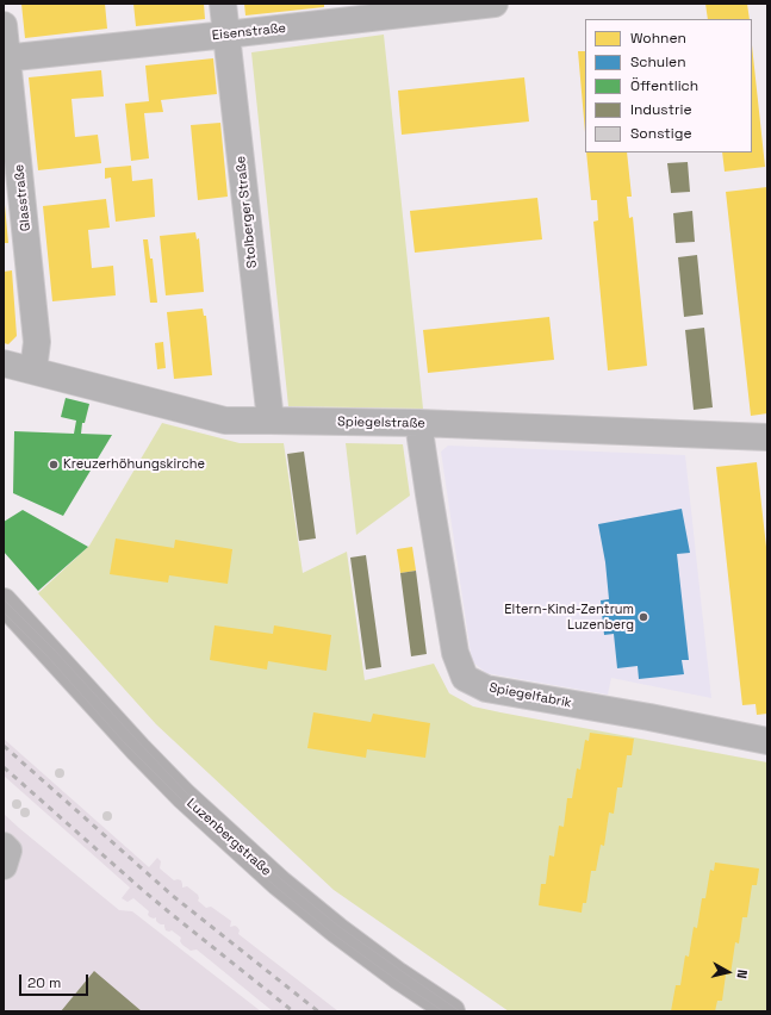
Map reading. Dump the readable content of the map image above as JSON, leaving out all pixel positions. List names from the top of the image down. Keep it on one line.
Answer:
{"streets":{"main road":["Luzenbergstraße"],"street":["Eisenstraße","Glasstraße","Stolberger Straße","Spiegelstraße","Spiegelfabrik"]},"crossings":[["Eisenstraße","Glasstraße"],["Eisenstraße","Stolberger Straße"],["Glasstraße","Spiegelstraße"],["Stolberger Straße","Spiegelstraße"],["Spiegelstraße","Spiegelfabrik"]],"places":["Kreuzerhöhungskirche","Eltern-Kind-Zentrum Luzenberg"],"legend":["Wohnen","Schulen","Öffentlich","Industrie","Sonstige"],"scale_bar":"20 m","north":"right"}
